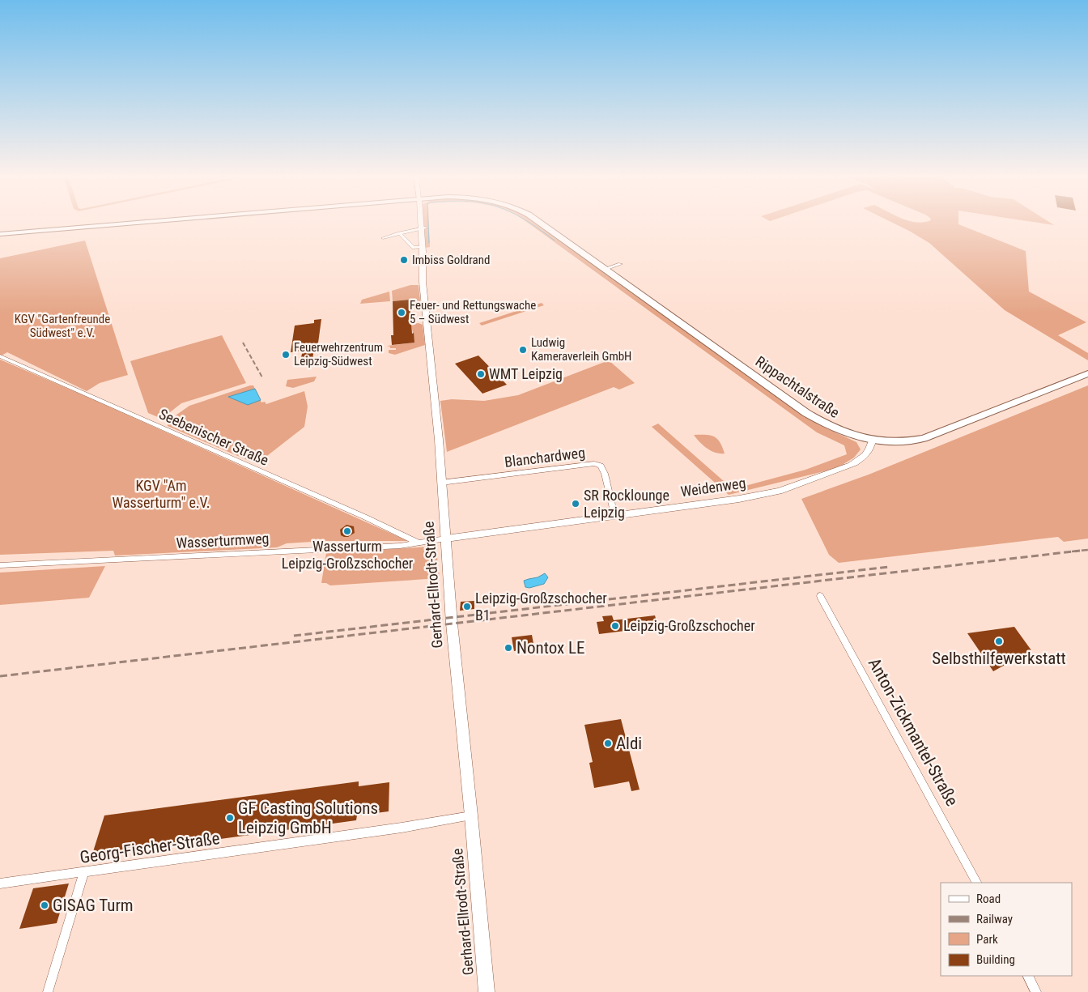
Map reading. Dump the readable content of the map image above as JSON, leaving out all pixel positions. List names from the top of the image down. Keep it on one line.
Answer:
{"streets":{"main road":["Rippachtalstraße","Gerhard-Ellrodt-Straße"],"street":["Seebenischer Straße","Blanchardweg","Weidenweg","Wasserturmweg","Anton-Zickmantel-Straße","Georg-Fischer-Straße"]},"crossings":[["Rippachtalstraße","Weidenweg"],["Seebenischer Straße","Wasserturmweg"],["Blanchardweg","Weidenweg"],["Blanchardweg","Gerhard-Ellrodt-Straße"],["Weidenweg","Wasserturmweg"],["Weidenweg","Gerhard-Ellrodt-Straße"],["Wasserturmweg","Gerhard-Ellrodt-Straße"],["Gerhard-Ellrodt-Straße","Georg-Fischer-Straße"]],"parks":["KGV \"Gartenfreunde Südwest\" e.V.","KGV \"Am Wasserturm\" e.V."],"places":["Imbiss Goldrand","Feuer- und Rettungswache 5 – Südwest","Ludwig Kameraverleih GmbH","Feuerwehrzentrum Leipzig-Südwest","WMT Leipzig","SR Rocklounge Leipzig","Wasserturm Leipzig-Großzschocher","Leipzig-Großzschocher B1","Leipzig-Großzschocher","Selbsthilfewerkstatt","Nontox LE","Aldi","GF Casting Solutions Leipzig GmbH","GISAG Turm"],"legend":["Road","Railway","Park","Building"]}
